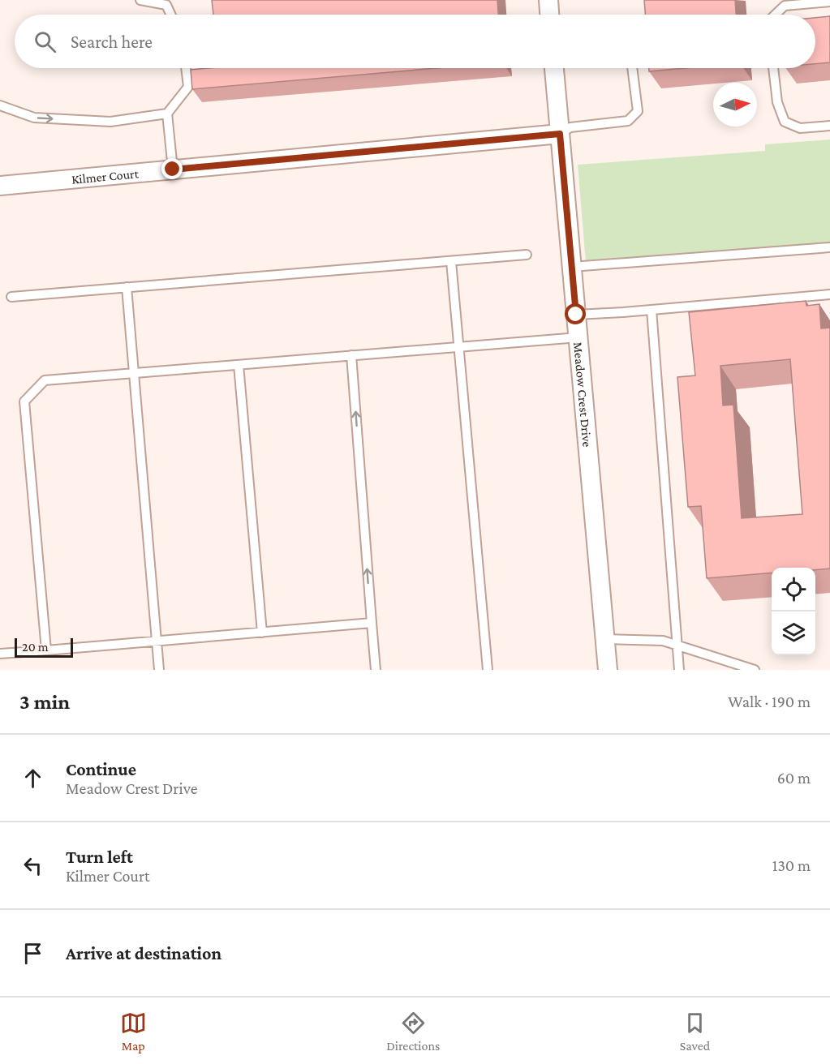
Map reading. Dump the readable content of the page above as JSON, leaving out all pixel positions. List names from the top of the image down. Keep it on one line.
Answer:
{"streets":{"street":["Kilmer Court","Meadow Crest Drive"]},"crossings":[["Kilmer Court","Meadow Crest Drive"]],"scale_bar":"20 m","north":"right","page":{"search":"Search here","scale":"20 m","heading":["3 min","Walk · 190 m"],"list":[["Continue","Meadow Crest Drive","60 m"],["Turn left","Kilmer Court","130 m"],"Arrive at destination"],"nav":["Map","Directions","Saved"]}}
